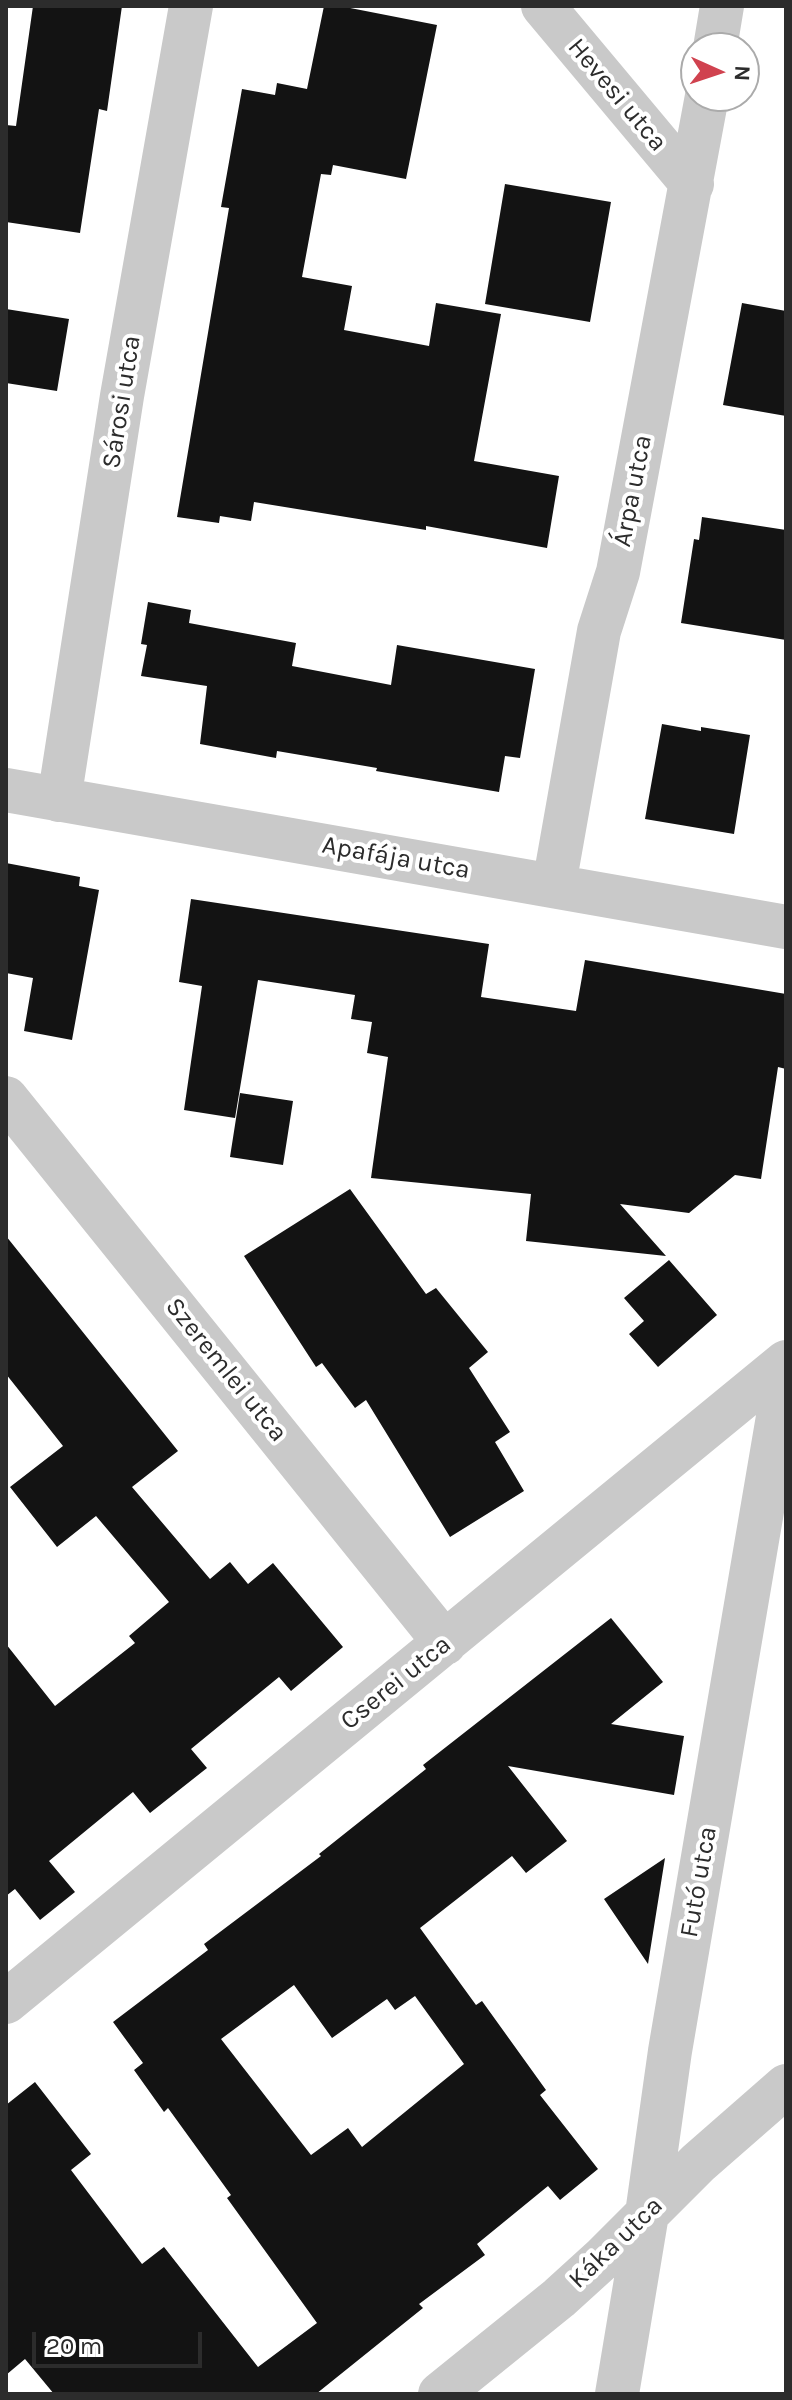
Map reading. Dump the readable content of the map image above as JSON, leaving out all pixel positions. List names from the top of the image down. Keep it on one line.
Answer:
{"streets":{"street":["Hevesi utca","Sárosi utca","Árpa utca","Apafája utca","Szeremlei utca","Cserei utca","Futó utca","Káka utca"]},"crossings":[["Hevesi utca","Árpa utca"],["Sárosi utca","Apafája utca"],["Árpa utca","Apafája utca"],["Szeremlei utca","Cserei utca"],["Futó utca","Káka utca"]],"scale_bar":"20 m","north":"right"}
